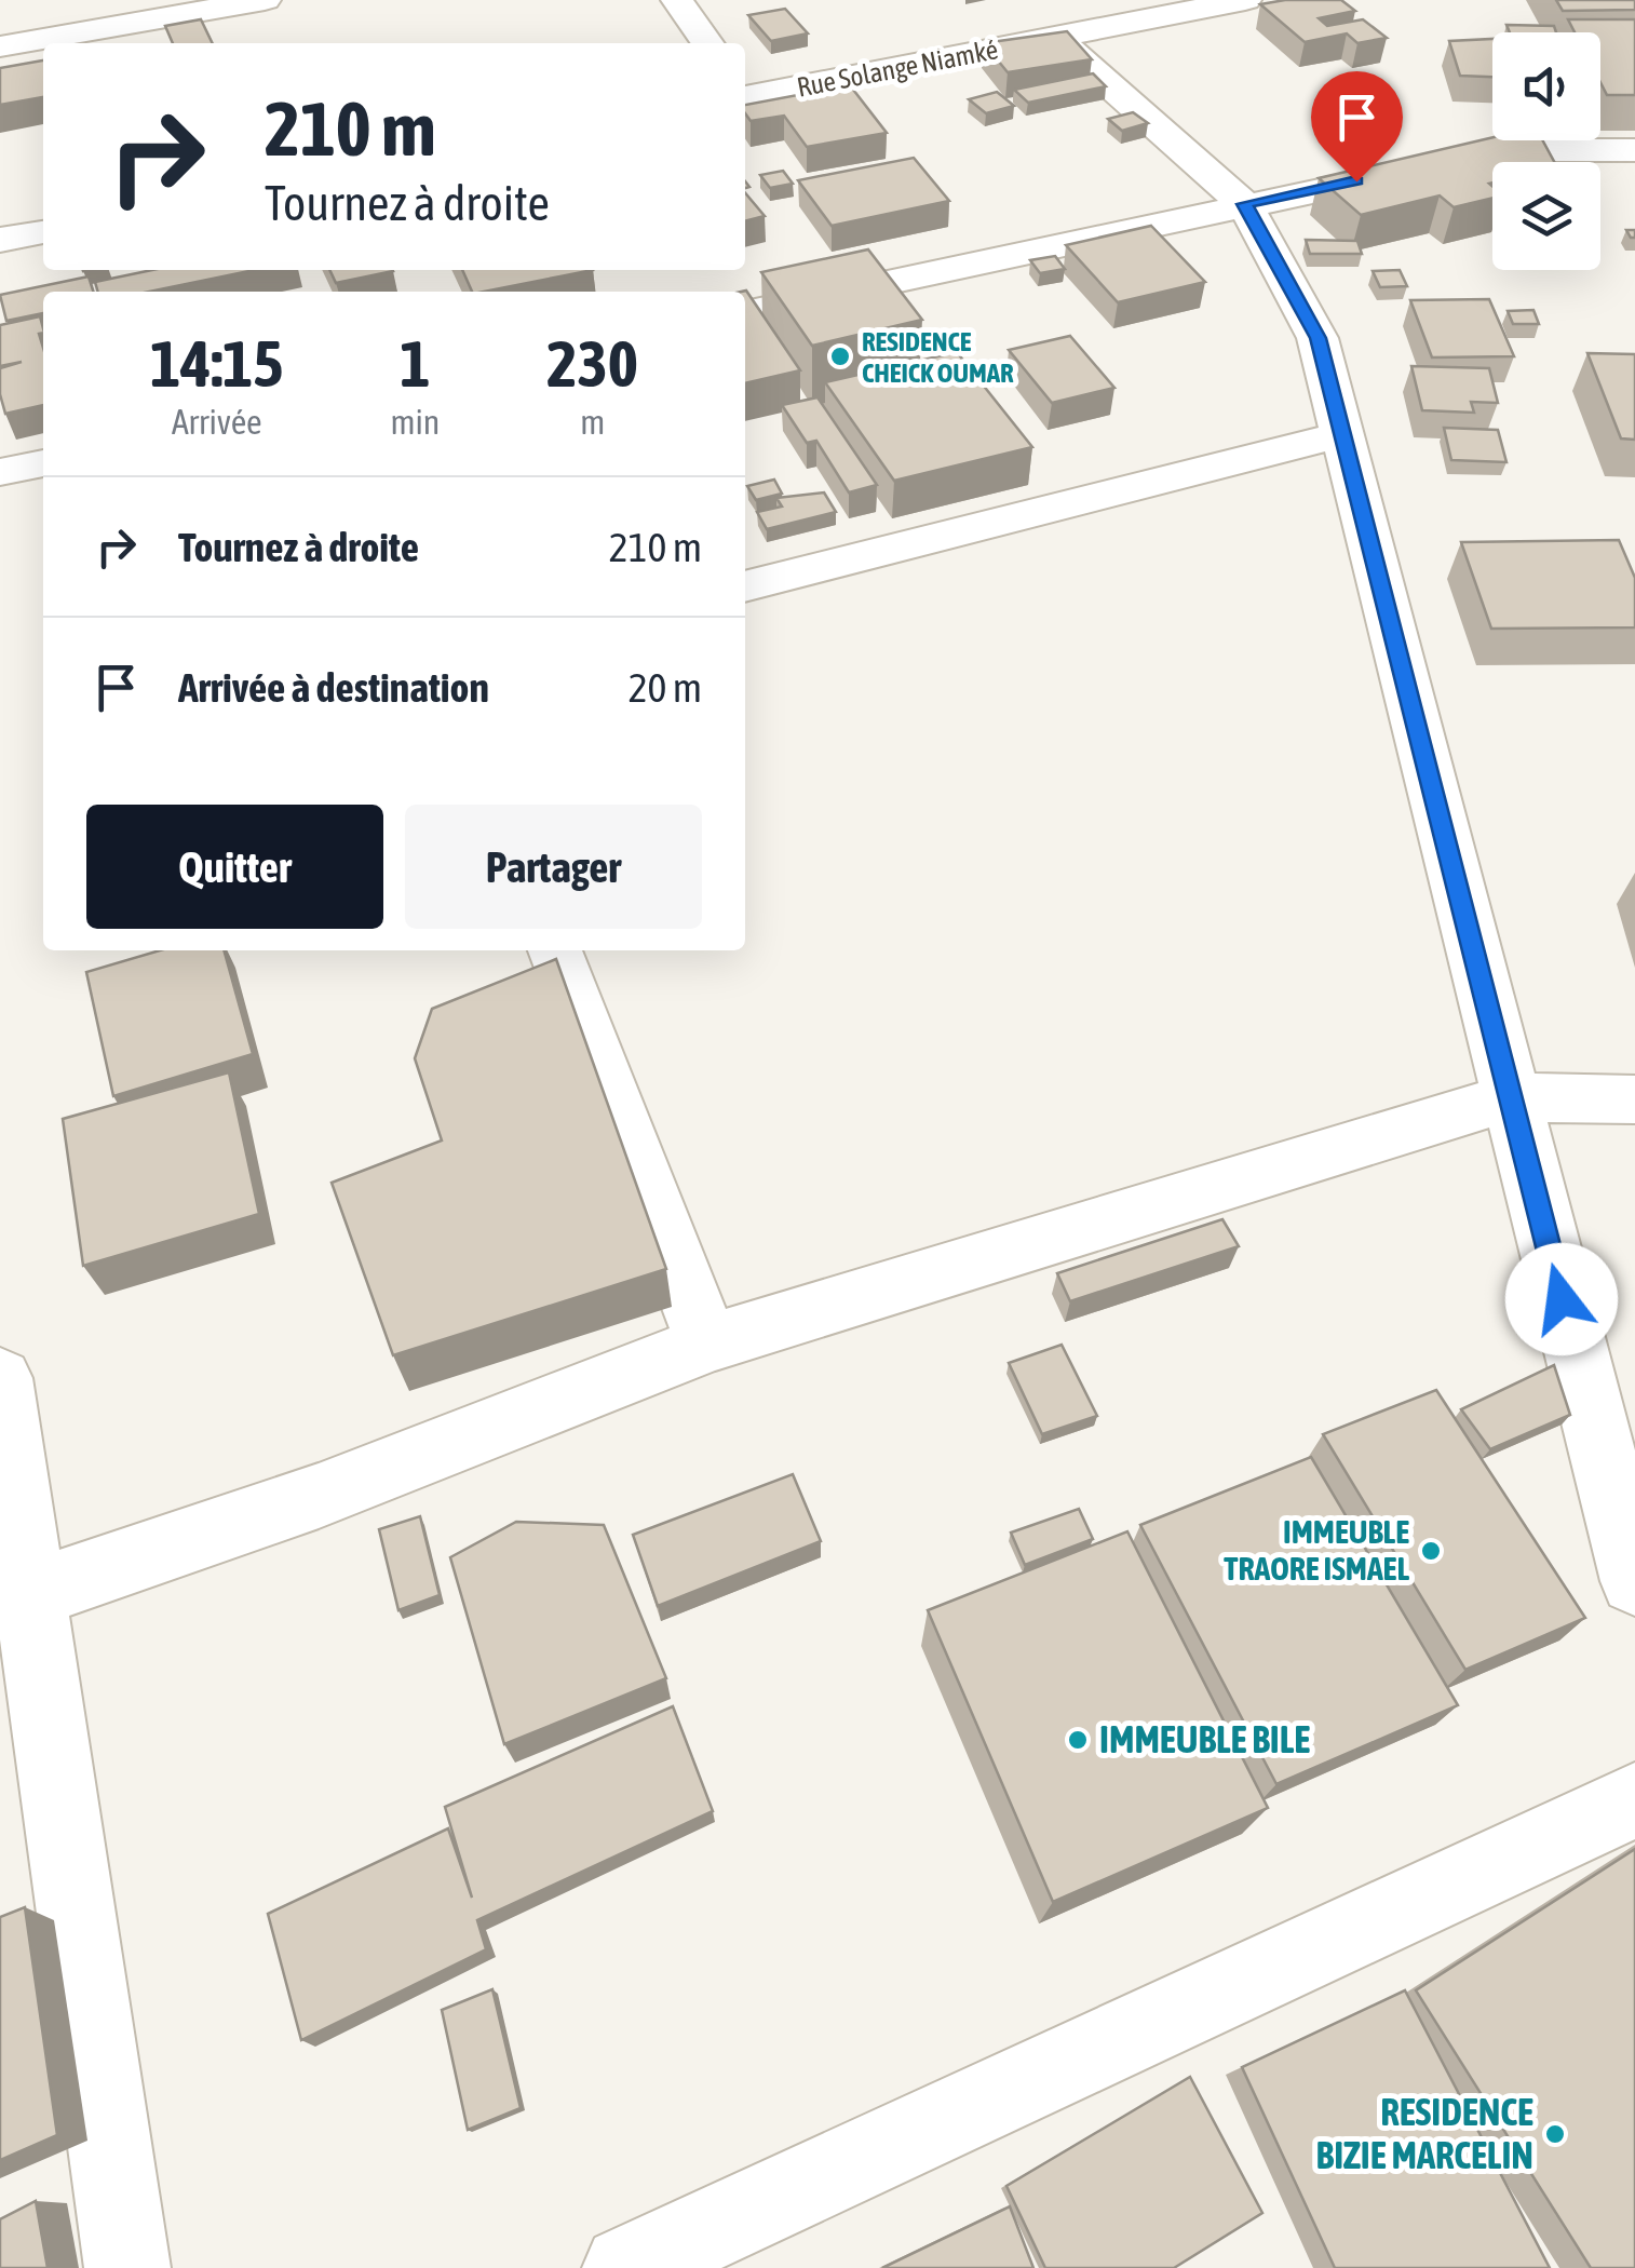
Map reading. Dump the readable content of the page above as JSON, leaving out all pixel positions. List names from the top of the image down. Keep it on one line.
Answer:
{"streets":{"street":["Rue Solange Niamké"]},"places":["RESIDENCE CHEICK OUMAR","IMMEUBLE TRAORE ISMAEL","IMMEUBLE BILE","RESIDENCE BIZIE MARCELIN"],"page":{"turn":["210 m","Tournez à droite"],"eta":["14:15","Arrivée","1","min","230","m"],"list":[{"name":"Tournez à droite","value":"210 m"},{"name":"Arrivée à destination","value":"20 m"}],"buttons":["Quitter","Partager"]}}
